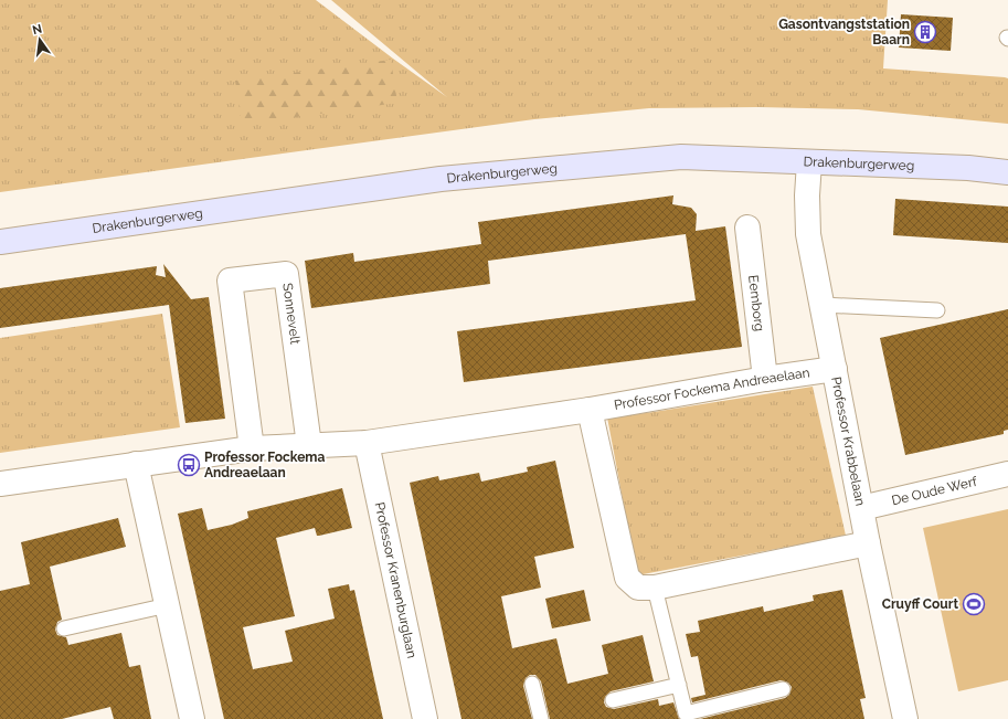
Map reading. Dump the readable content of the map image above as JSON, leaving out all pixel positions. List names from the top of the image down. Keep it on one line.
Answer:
{"streets":{"main road":["Drakenburgerweg"],"street":["Eemborg","Sonnevelt","Professor Fockema Andreaelaan","Professor Krabbelaan","De Oude Werf","Professor Kranenburglaan"]},"crossings":[["Drakenburgerweg","Professor Krabbelaan"],["Eemborg","Professor Fockema Andreaelaan"],["Sonnevelt","Professor Fockema Andreaelaan"],["Professor Fockema Andreaelaan","Professor Krabbelaan"],["Professor Fockema Andreaelaan","Professor Kranenburglaan"],["Professor Krabbelaan","De Oude Werf"]],"places":{"building":["Gasontvangststation Baarn"],"bus stop":["Professor Fockema Andreaelaan"],"sports":["Cruyff Court"]},"north":"top"}
